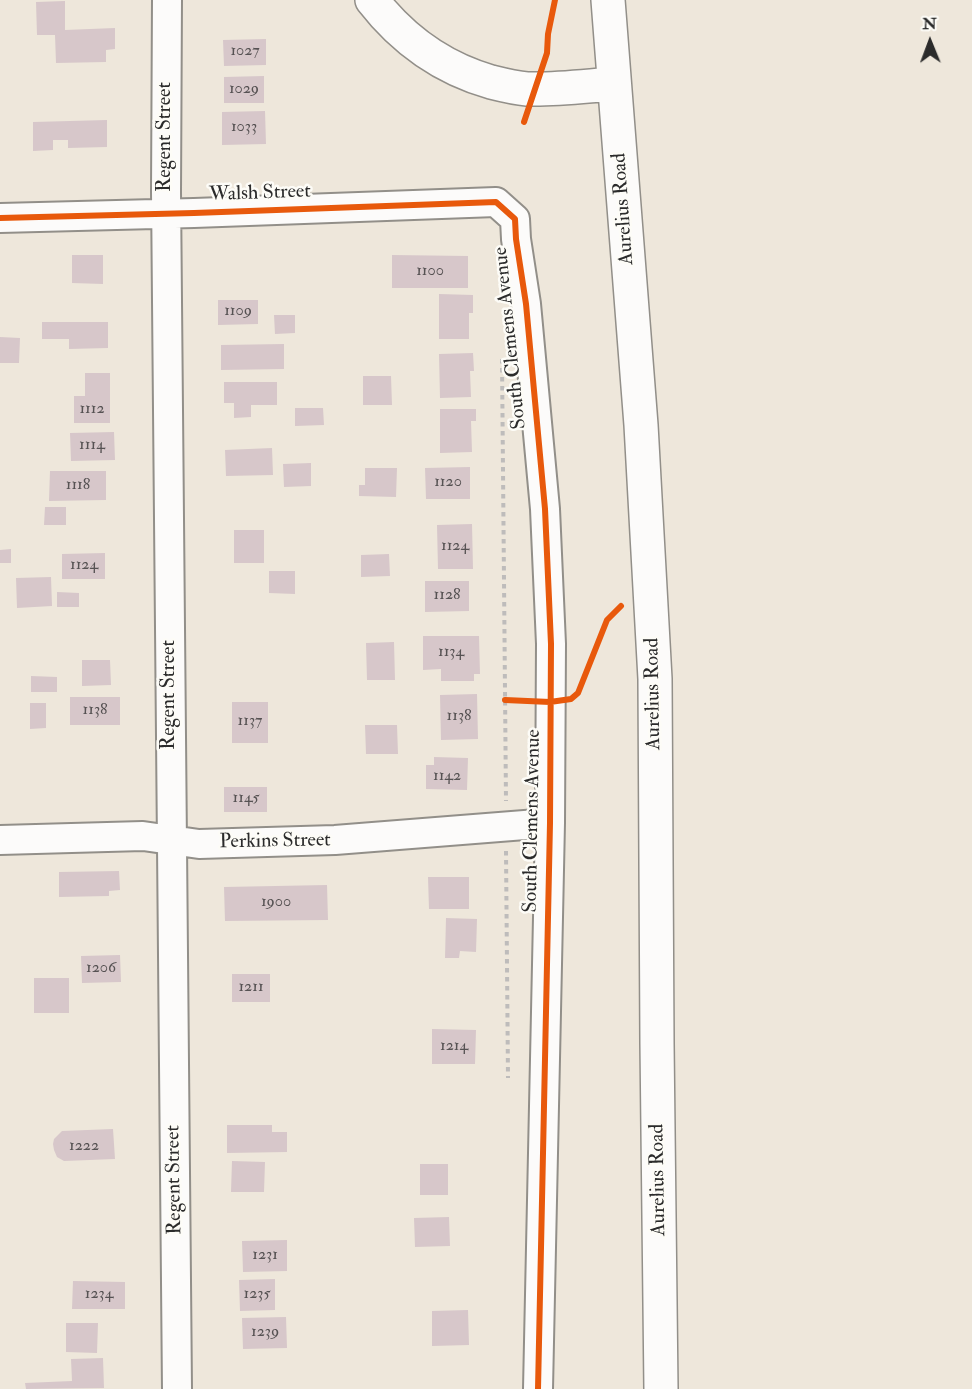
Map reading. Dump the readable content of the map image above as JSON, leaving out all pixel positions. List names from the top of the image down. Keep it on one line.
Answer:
{"streets":{"street":["Regent Street","Walsh Street","Aurelius Road","South Clemens Avenue","Perkins Street"]},"crossings":[["Regent Street","Walsh Street"],["Regent Street","Perkins Street"],["Walsh Street","South Clemens Avenue"],["South Clemens Avenue","Perkins Street"]],"house_numbers":["1027","1029","1033","1100","1109","1112","1114","1120","1118","1124","1124","1128","1134","1138","1138","1137","1142","1145","1900","1206","1211","1214","1222","1231","1234","1235","1239"],"north":"top"}
